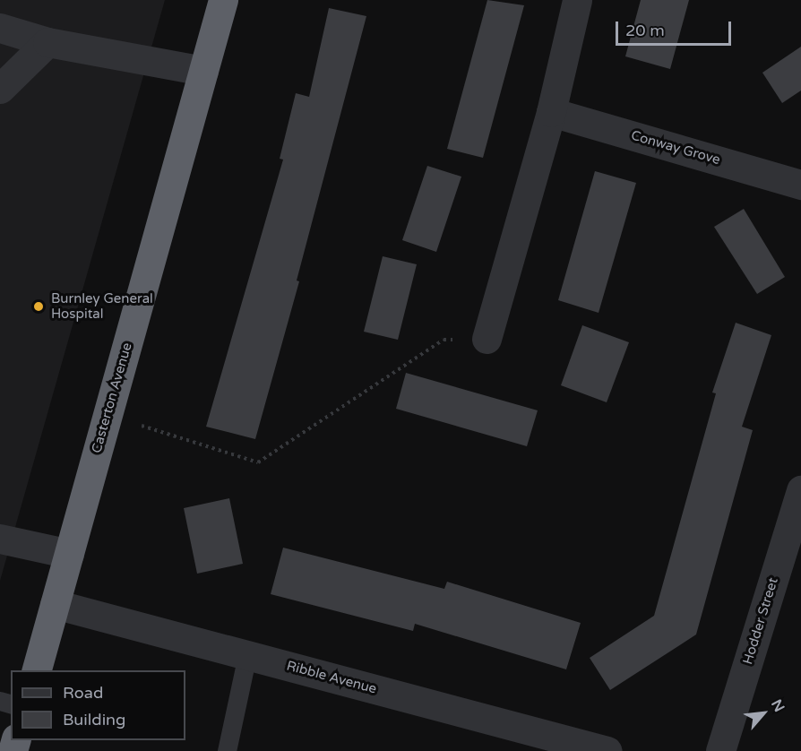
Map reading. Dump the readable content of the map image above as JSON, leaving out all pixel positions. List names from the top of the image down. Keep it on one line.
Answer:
{"streets":{"highway":["Casterton Avenue"],"street":["Conway Grove","Hodder Street","Ribble Avenue"]},"crossings":[["Casterton Avenue","Ribble Avenue"]],"places":["Burnley General Hospital"],"legend":["Road","Building"],"scale_bar":"20 m","north":"top right"}
